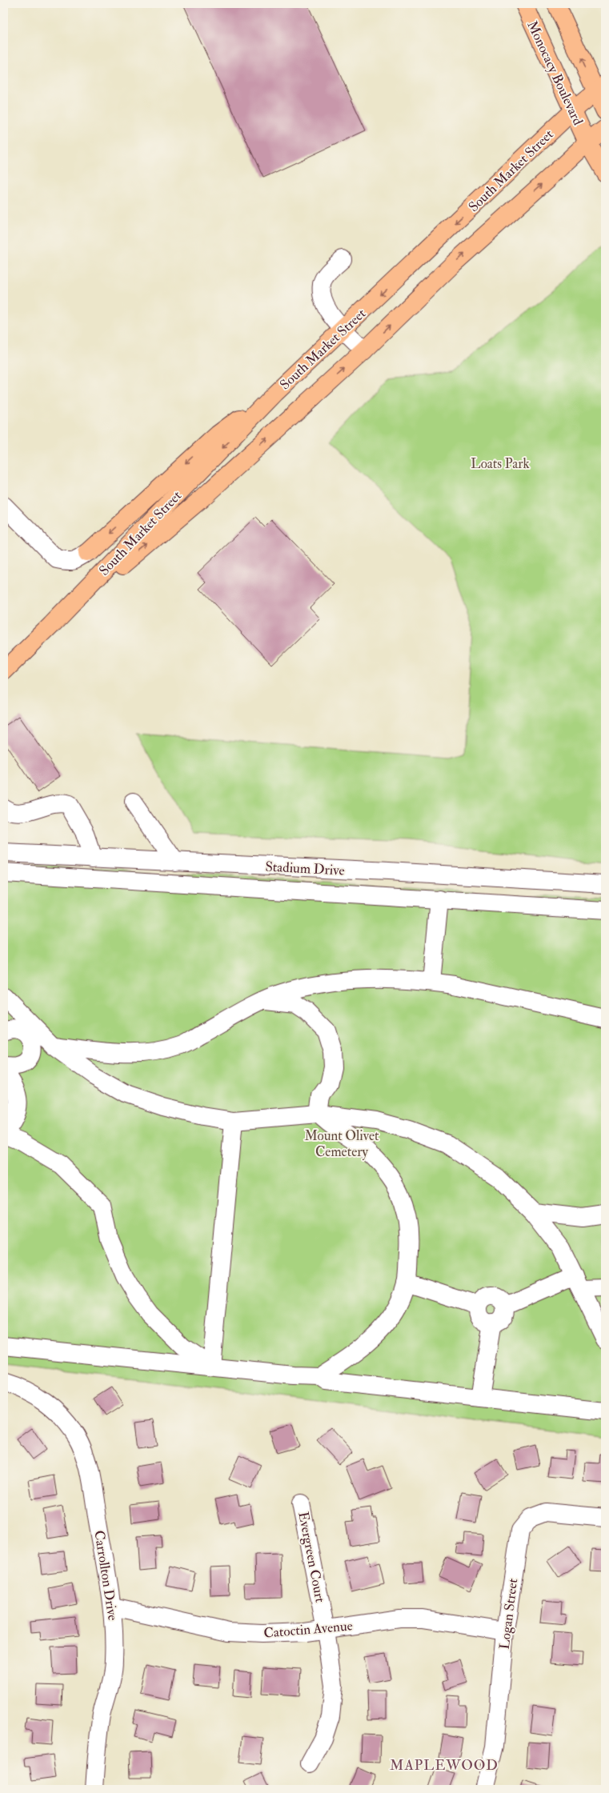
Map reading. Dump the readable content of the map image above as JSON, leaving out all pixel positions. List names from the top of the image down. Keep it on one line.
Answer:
{"streets":{"main road":["Monocacy Boulevard","South Market Street"],"street":["Stadium Drive","Evergreen Court","Carrollton Drive","Logan Street","Catoctin Avenue"]},"crossings":[["Monocacy Boulevard","South Market Street"],["Evergreen Court","Catoctin Avenue"],["Carrollton Drive","Catoctin Avenue"],["Logan Street","Catoctin Avenue"]],"districts":["MAPLEWOOD"],"parks":["Loats Park","Mount Olivet Cemetery"]}
